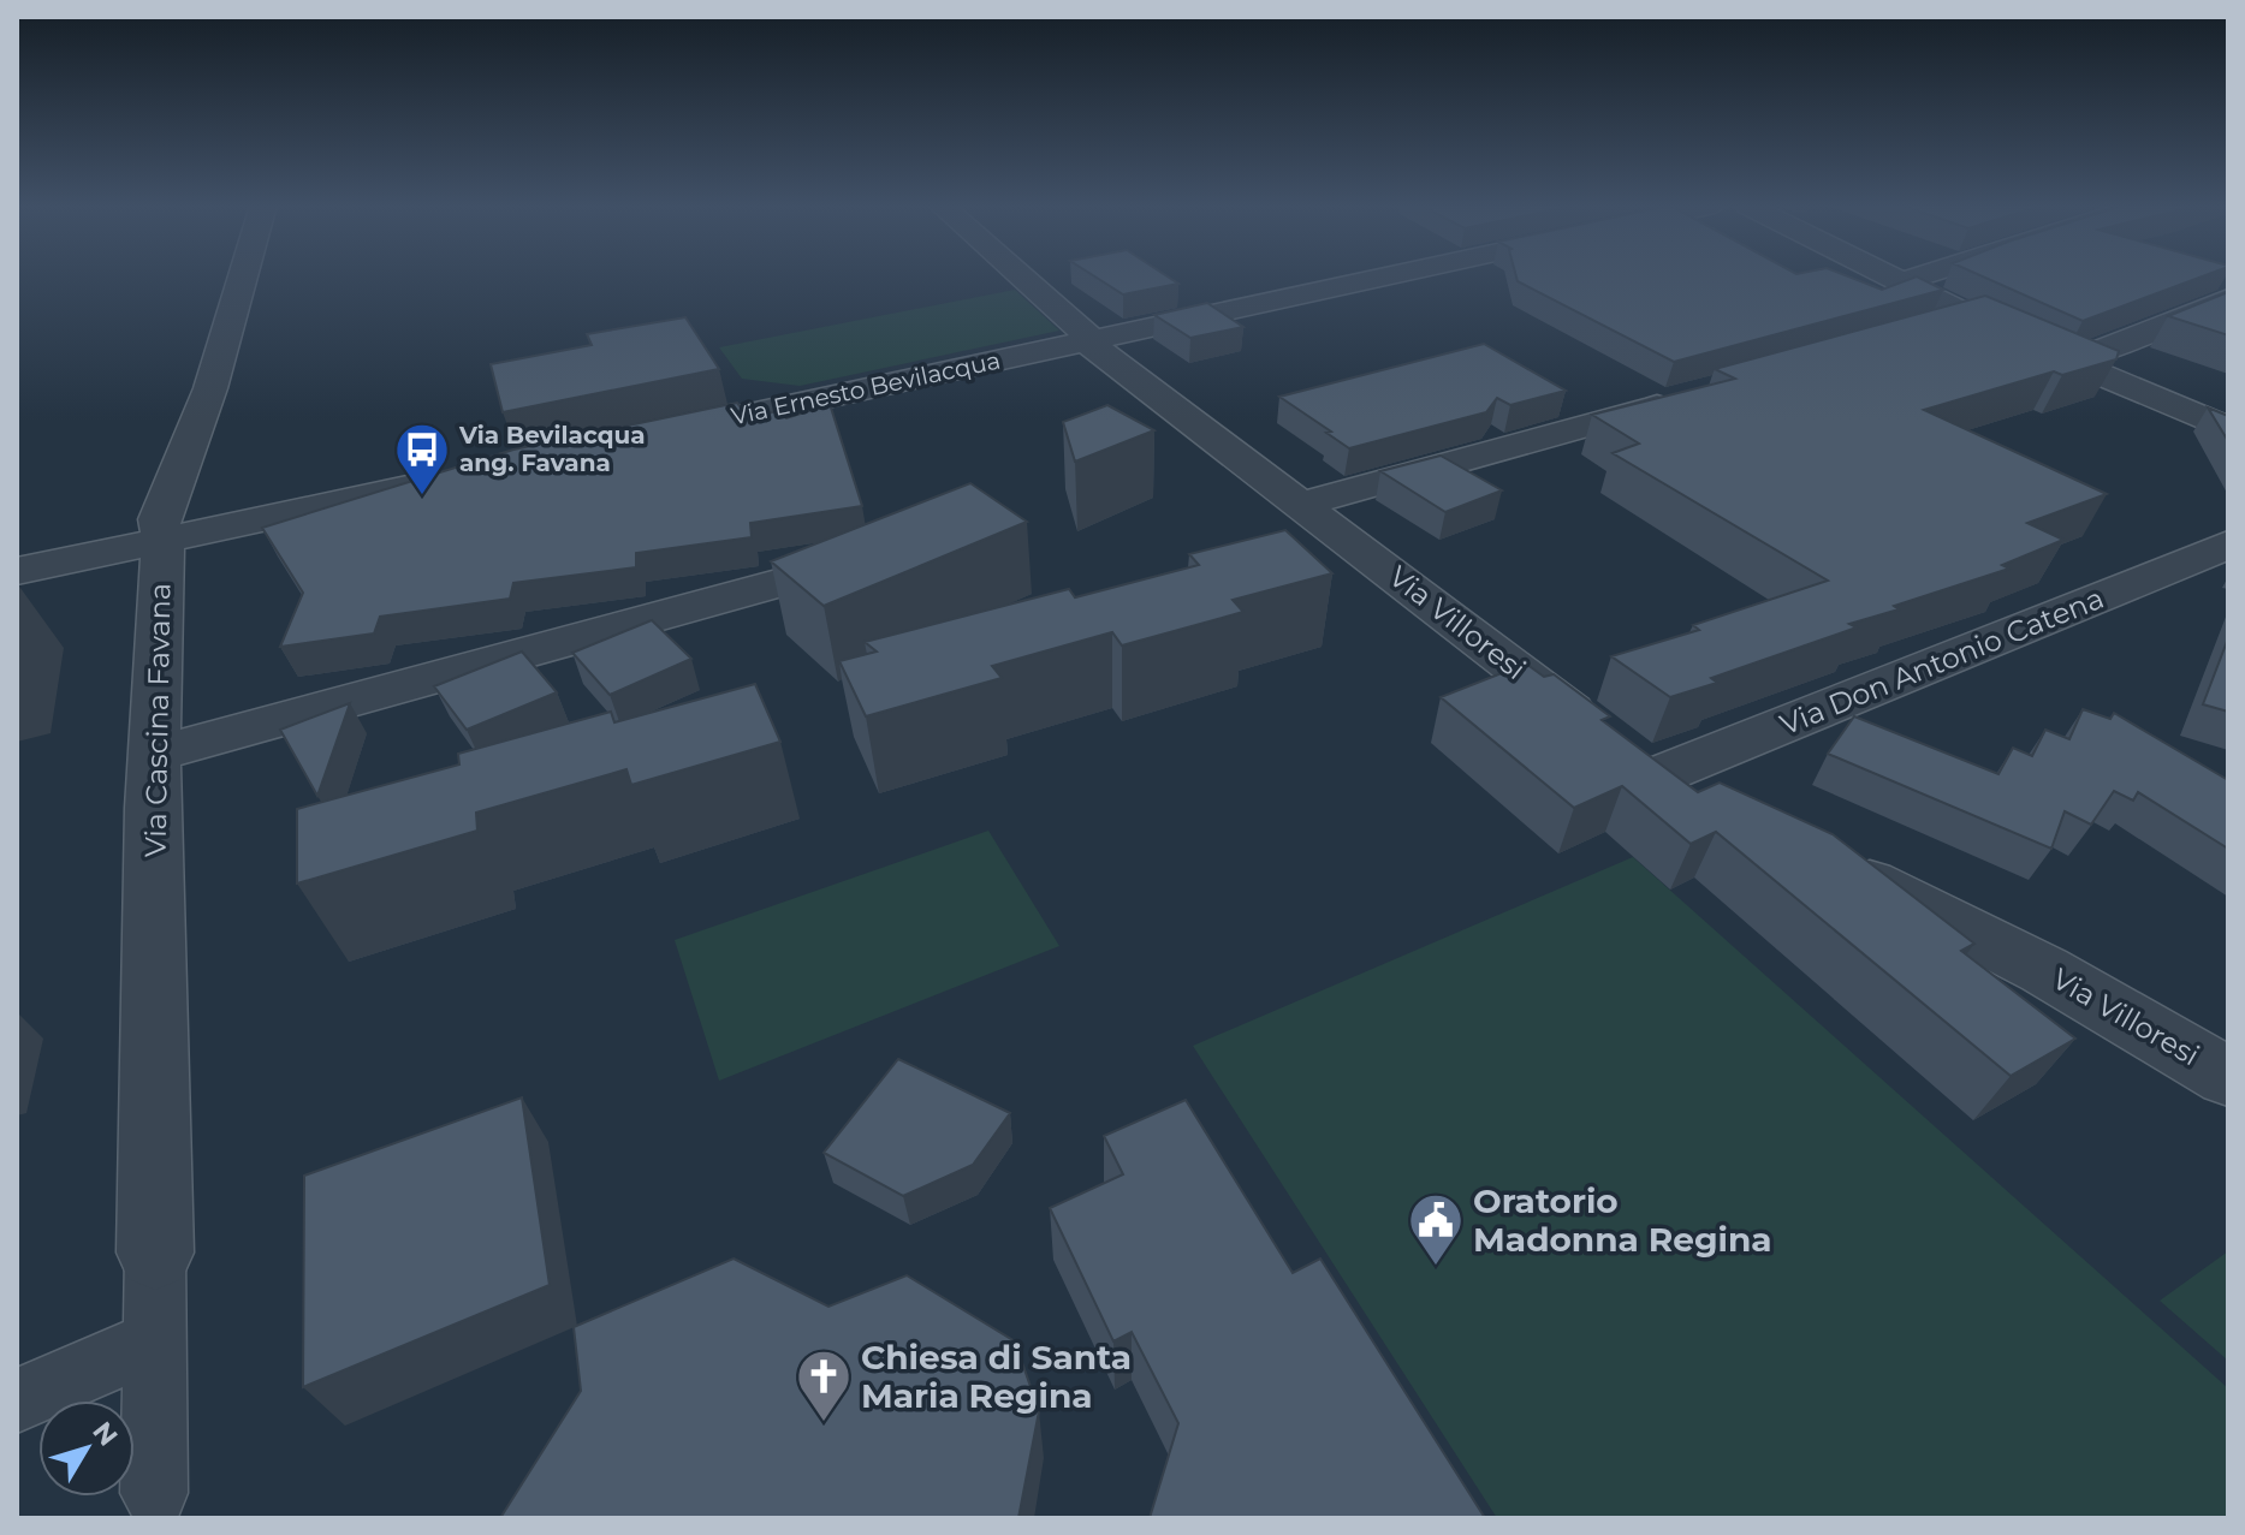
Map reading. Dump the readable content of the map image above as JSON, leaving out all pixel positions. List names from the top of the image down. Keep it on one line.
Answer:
{"streets":{"street":["Via Ernesto Bevilacqua","Via Villoresi","Via Don Antonio Catena","Via Cascina Favana"]},"crossings":[["Via Ernesto Bevilacqua","Via Villoresi"],["Via Villoresi","Via Don Antonio Catena"]],"places":{"bus stop":["Via Bevilacqua ang. Favana"],"public building":["Oratorio Madonna Regina"],"church":["Chiesa di Santa Maria Regina"]},"north":"top right"}
